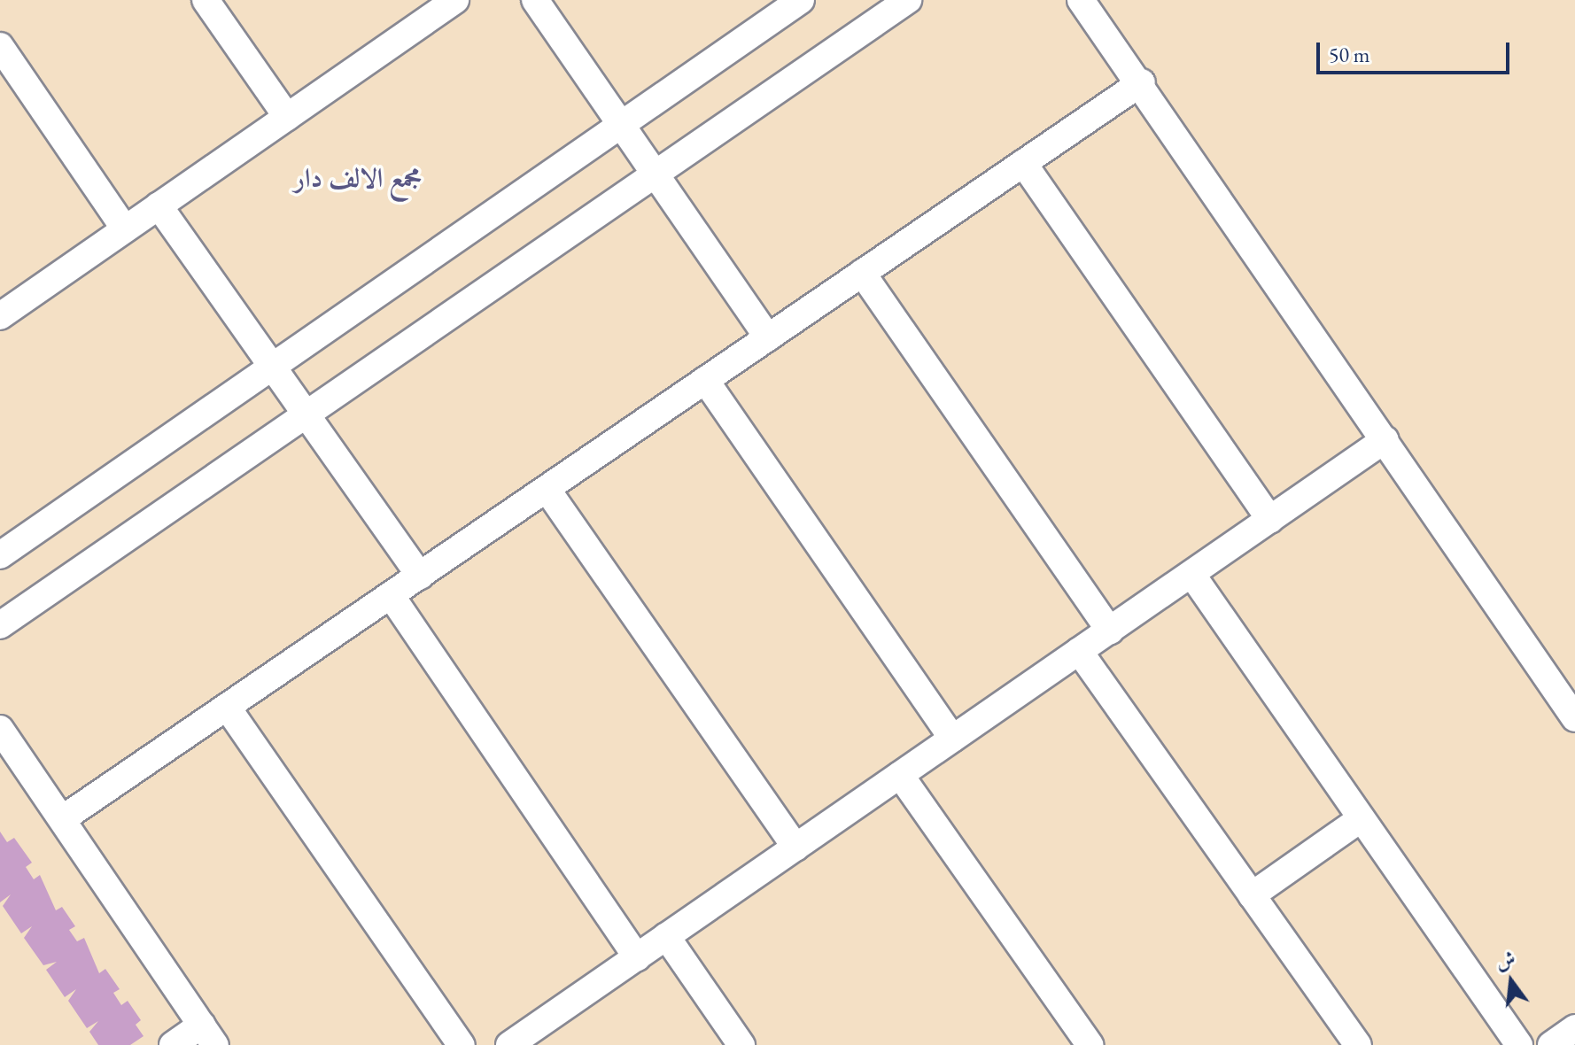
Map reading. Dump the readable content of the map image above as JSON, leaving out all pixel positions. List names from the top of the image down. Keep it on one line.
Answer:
{"districts":["مجمع الالف دار"],"scale_bar":"50 m","north":"top"}
